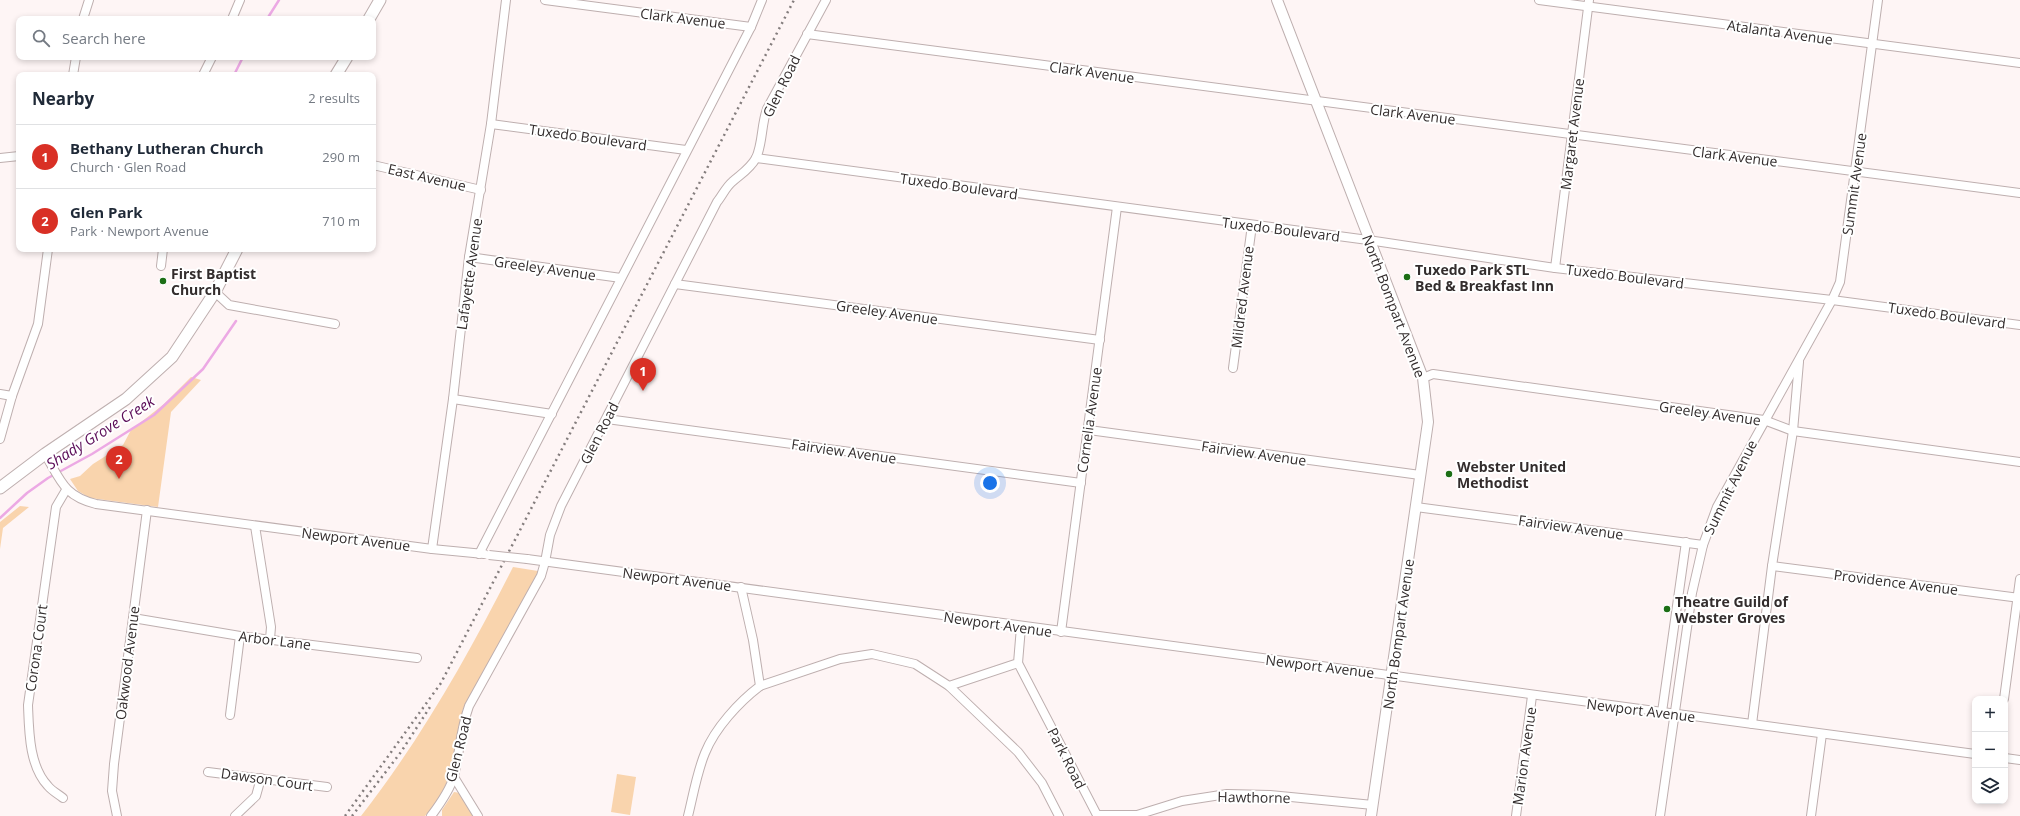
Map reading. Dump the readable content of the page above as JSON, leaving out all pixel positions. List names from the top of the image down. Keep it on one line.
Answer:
{"streets":{"street":["Clark Avenue","Atalanta Avenue","Glen Road","Margaret Avenue","Tuxedo Boulevard","East Avenue","Summit Avenue","Greeley Avenue","Lafayette Avenue","Mildred Avenue","North Bompart Avenue","Cornelia Avenue","Fairview Avenue","Newport Avenue","Providence Avenue","Arbor Lane","Corona Court","Oakwood Avenue","Marion Avenue","Park Road","Dawson Court","Hawthorne"]},"crossings":[["Clark Avenue","Glen Road"],["Clark Avenue","Margaret Avenue"],["Clark Avenue","Summit Avenue"],["Clark Avenue","North Bompart Avenue"],["Atalanta Avenue","Margaret Avenue"],["Atalanta Avenue","Summit Avenue"],["Glen Road","Tuxedo Boulevard"],["Glen Road","Greeley Avenue"],["Glen Road","Fairview Avenue"],["Glen Road","Newport Avenue"],["Margaret Avenue","Tuxedo Boulevard"],["Tuxedo Boulevard","Summit Avenue"],["Tuxedo Boulevard","Lafayette Avenue"],["Tuxedo Boulevard","Mildred Avenue"],["Tuxedo Boulevard","North Bompart Avenue"],["Tuxedo Boulevard","Cornelia Avenue"],["East Avenue","Lafayette Avenue"],["Summit Avenue","Greeley Avenue"],["Summit Avenue","Fairview Avenue"],["Summit Avenue","Newport Avenue"],["Summit Avenue","Providence Avenue"],["Greeley Avenue","Lafayette Avenue"],["Greeley Avenue","North Bompart Avenue"],["Greeley Avenue","Cornelia Avenue"],["Lafayette Avenue","Newport Avenue"],["North Bompart Avenue","Fairview Avenue"],["North Bompart Avenue","Newport Avenue"],["North Bompart Avenue","Hawthorne"],["Cornelia Avenue","Fairview Avenue"],["Cornelia Avenue","Newport Avenue"],["Newport Avenue","Corona Court"],["Newport Avenue","Oakwood Avenue"],["Newport Avenue","Marion Avenue"],["Arbor Lane","Oakwood Avenue"],["Park Road","Hawthorne"]],"water":["Shady Grove Creek"],"places":["Tuxedo Park STL Bed & Breakfast Inn","First Baptist Church","Webster United Methodist","Theatre Guild of Webster Groves"],"page":{"search":"Search here","heading":["Nearby","2 results"],"list":[{"mark":"1","name":"Bethany Lutheran Church","note":"Church · Glen Road","value":"290 m"},{"mark":"2","name":"Glen Park","note":"Park · Newport Avenue","value":"710 m"}],"pins":["1","2"],"map_buttons":["+","−"]}}
